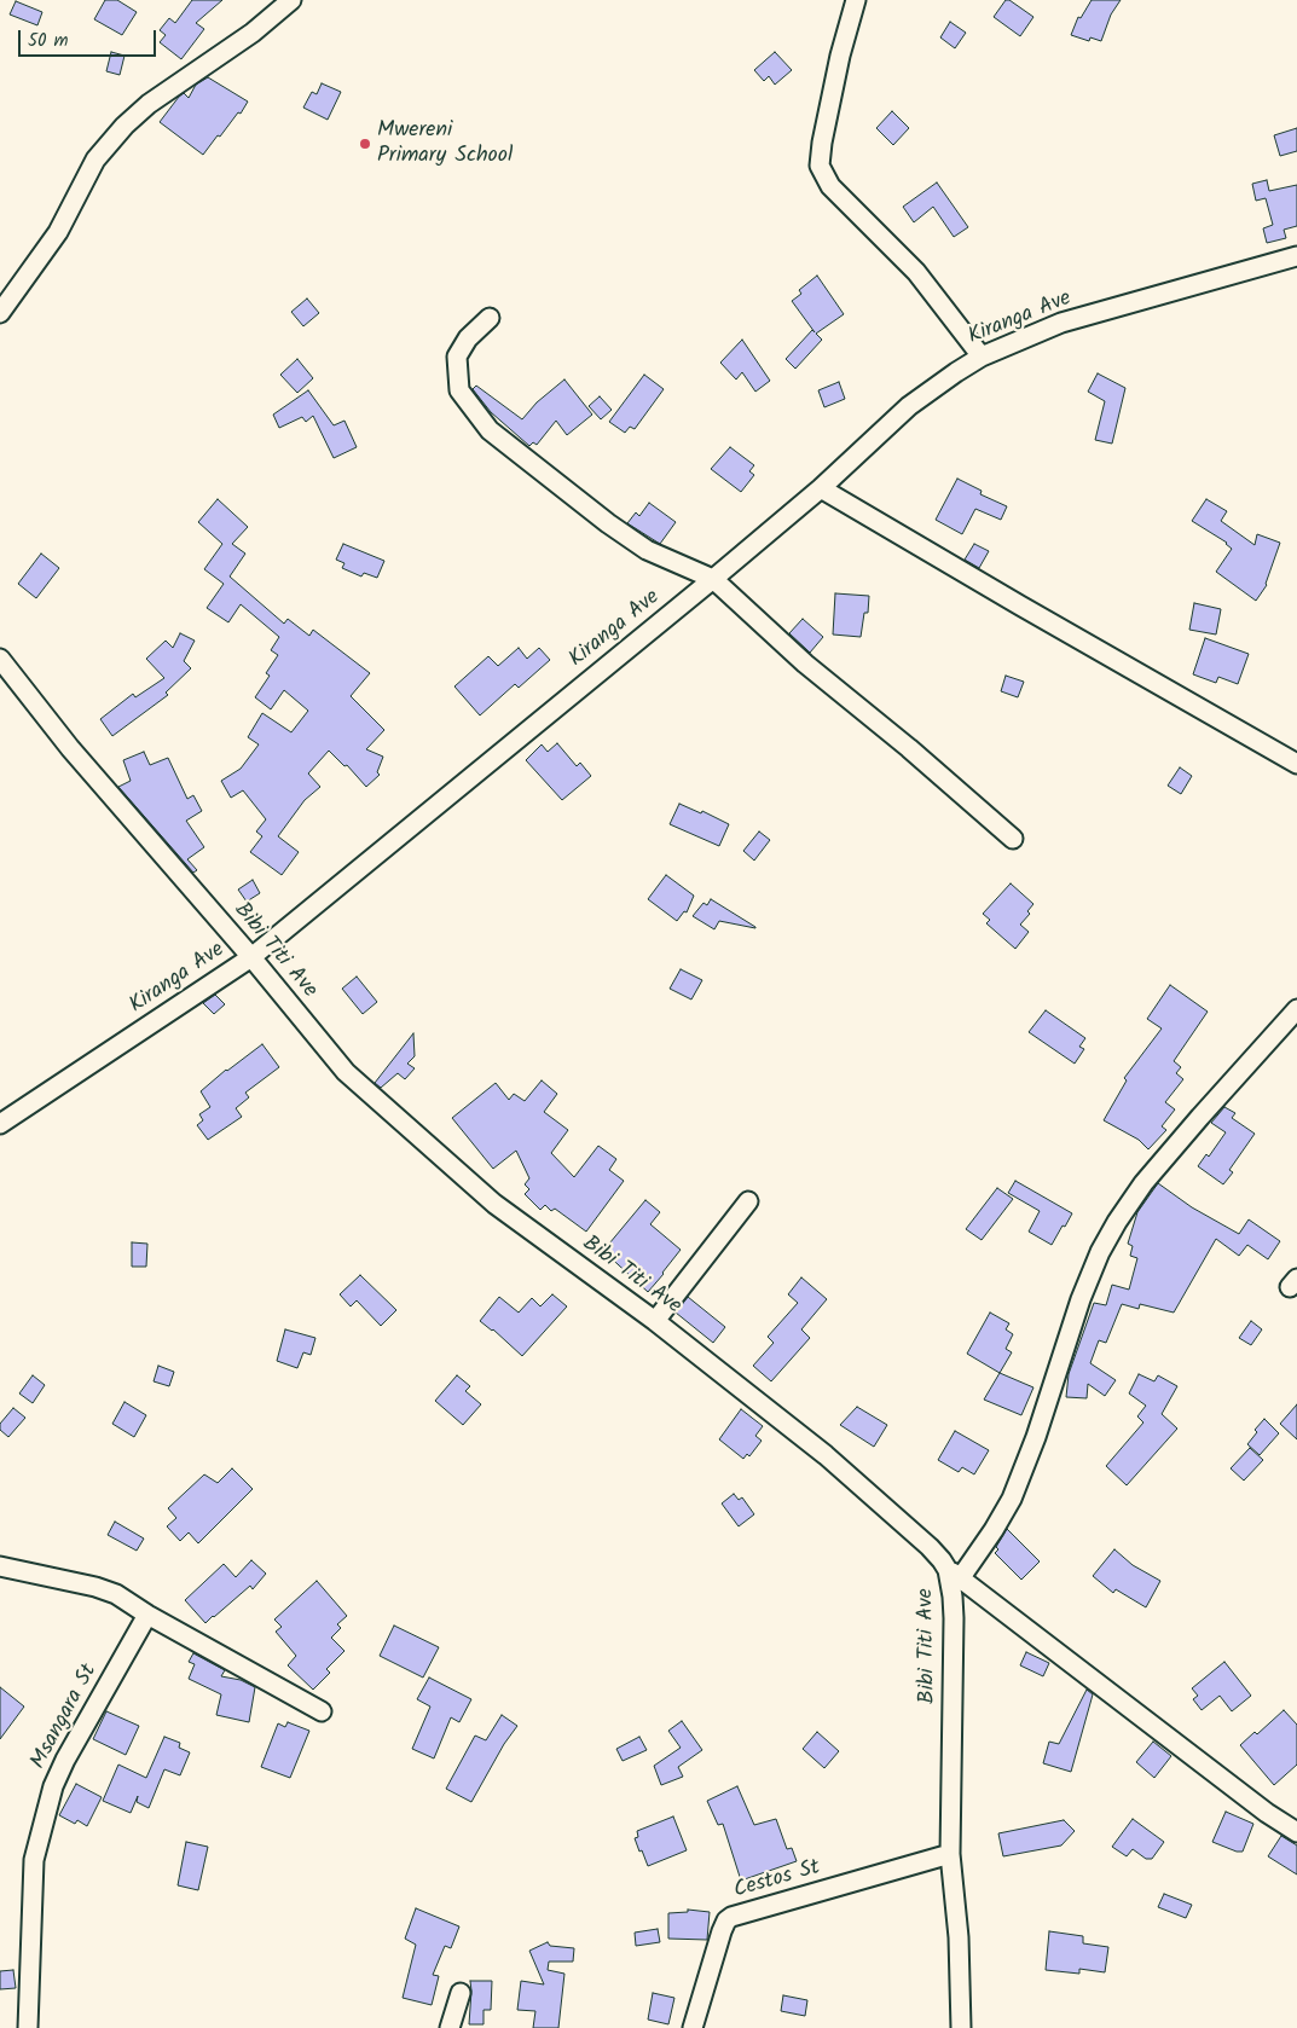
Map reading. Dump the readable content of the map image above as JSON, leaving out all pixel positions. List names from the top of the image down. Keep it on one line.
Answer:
{"streets":{"street":["Kiranga Ave","Bibi Titi Ave","Msangara St","Cestos St"]},"crossings":[["Kiranga Ave","Bibi Titi Ave"],["Bibi Titi Ave","Cestos St"]],"places":["Mwereni Primary School"],"scale_bar":"50 m"}
